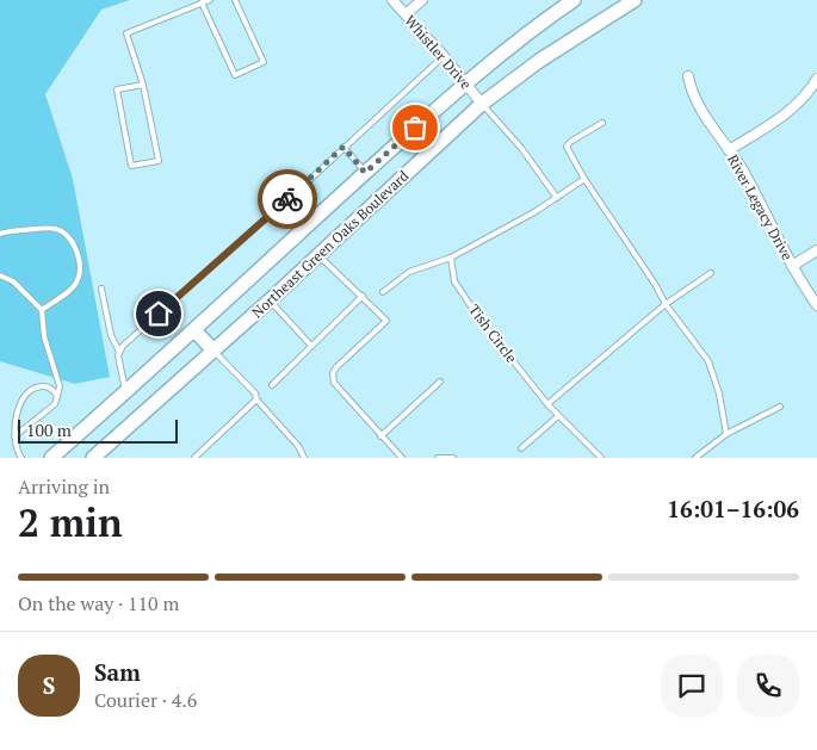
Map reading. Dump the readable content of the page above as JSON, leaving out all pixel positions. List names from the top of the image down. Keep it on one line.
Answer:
{"streets":{"main road":["Northeast Green Oaks Boulevard"],"street":["Whistler Drive","River Legacy Drive"],"lane":["Tish Circle"]},"crossings":[["Whistler Drive","Northeast Green Oaks Boulevard"]],"scale_bar":"100 m","page":{"scale":"100 m","heading":["2 min","Arriving in","16:01–16:06"],"panel":["Sam","Courier · 4.6"],"bar":"On the way · 110 m","round":"S"}}
